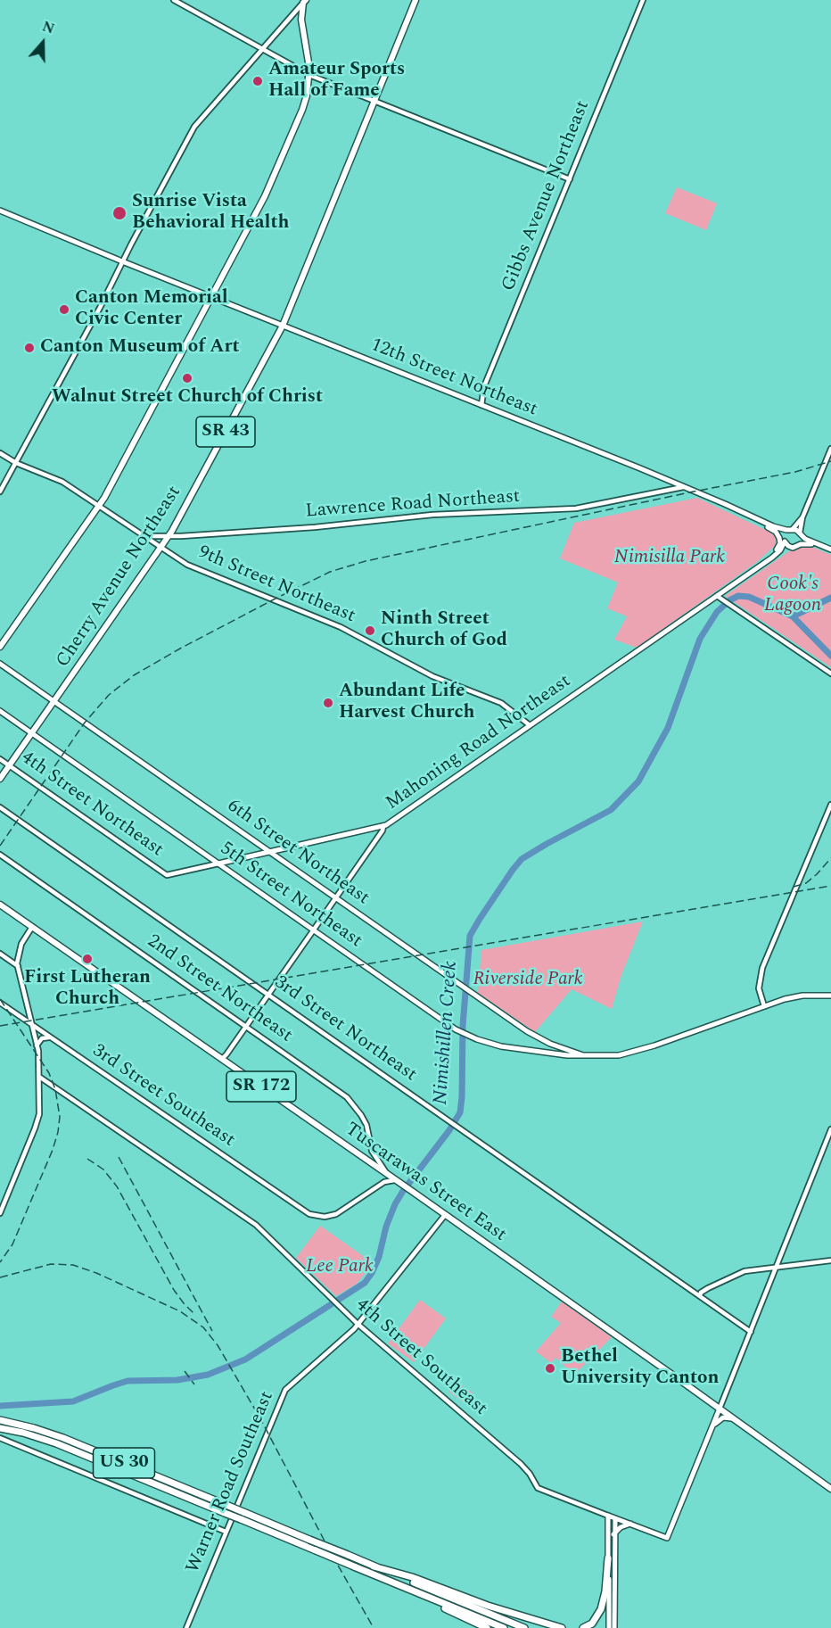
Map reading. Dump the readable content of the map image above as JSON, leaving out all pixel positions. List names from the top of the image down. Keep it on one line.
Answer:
{"streets":{"highway":["US 30"],"main road":["12th Street Northeast","SR 43","Cherry Avenue Northeast","Mahoning Road Northeast","6th Street Northeast","5th Street Northeast","SR 172","Tuscarawas Street East","4th Street Southeast"],"street":["Gibbs Avenue Northeast","Lawrence Road Northeast","9th Street Northeast","4th Street Northeast","2nd Street Northeast","3rd Street Northeast","3rd Street Southeast","Warner Road Southeast"]},"crossings":[["Gibbs Avenue Northeast","12th Street Northeast"],["12th Street Northeast","Lawrence Road Northeast"],["12th Street Northeast","Cherry Avenue Northeast"],["12th Street Northeast","Mahoning Road Northeast"],["Lawrence Road Northeast","Cherry Avenue Northeast"],["Lawrence Road Northeast","9th Street Northeast"],["Cherry Avenue Northeast","9th Street Northeast"],["Cherry Avenue Northeast","4th Street Northeast"],["Cherry Avenue Northeast","6th Street Northeast"],["Cherry Avenue Northeast","5th Street Northeast"],["9th Street Northeast","Mahoning Road Northeast"],["Mahoning Road Northeast","4th Street Northeast"],["Mahoning Road Northeast","6th Street Northeast"],["Mahoning Road Northeast","5th Street Northeast"],["6th Street Northeast","5th Street Northeast"],["2nd Street Northeast","Tuscarawas Street East"],["3rd Street Southeast","Tuscarawas Street East"],["Tuscarawas Street East","Warner Road Southeast"],["4th Street Southeast","Warner Road Southeast"]],"water":["Nimishillen Creek"],"parks":["Nimisilla Park","Cook's Lagoon","Riverside Park","Lee Park"],"places":["Amateur Sports Hall of Fame","Sunrise Vista Behavioral Health","Canton Memorial Civic Center","Canton Museum of Art","Walnut Street Church of Christ","Ninth Street Church of God","Abundant Life Harvest Church","First Lutheran Church","Bethel University Canton"],"north":"top"}
